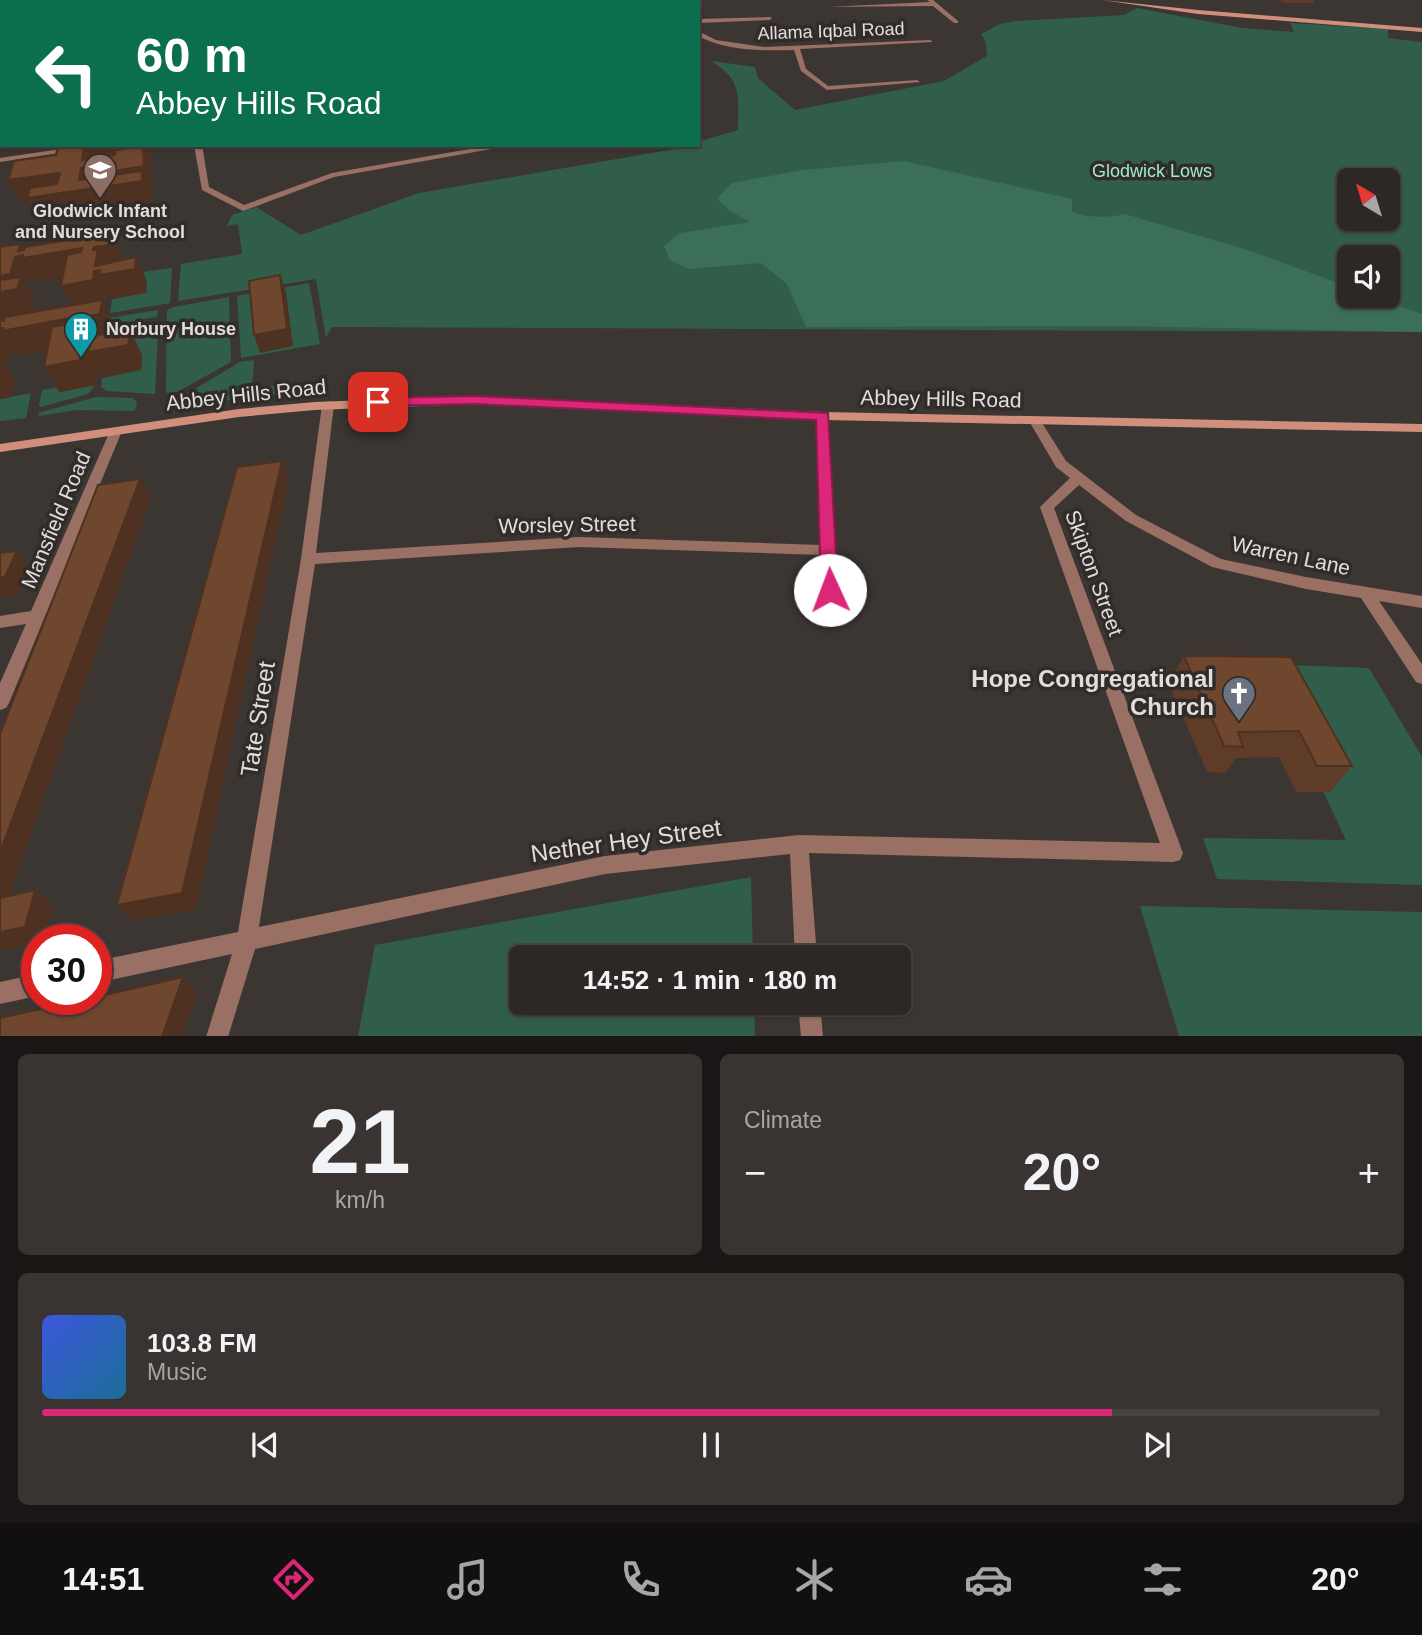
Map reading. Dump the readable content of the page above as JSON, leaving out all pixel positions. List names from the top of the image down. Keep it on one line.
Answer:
{"streets":{"main road":["Abbey Hills Road"],"street":["Allama Iqbal Road","Mansfield Road","Worsley Street","Warren Lane","Skipton Street","Tate Street","Nether Hey Street"]},"crossings":[["Abbey Hills Road","Mansfield Road"],["Abbey Hills Road","Warren Lane"],["Abbey Hills Road","Tate Street"],["Worsley Street","Tate Street"],["Warren Lane","Skipton Street"],["Skipton Street","Nether Hey Street"],["Tate Street","Nether Hey Street"]],"parks":["Glodwick Lows"],"places":{"school or university":["Glodwick Infant and Nursery School"],"building":["Norbury House"],"church":["Hope Congregational Church"]},"north":"top left","page":{"turn":["60 m","Abbey Hills Road"],"limit":"30","trip":"14:52 · 1 min · 180 m","tile":[["21","km/h"],"Climate"],"heat":["−","20°","+"],"song":["103.8 FM","Music"],"tabs":["14:51","20°"]}}
